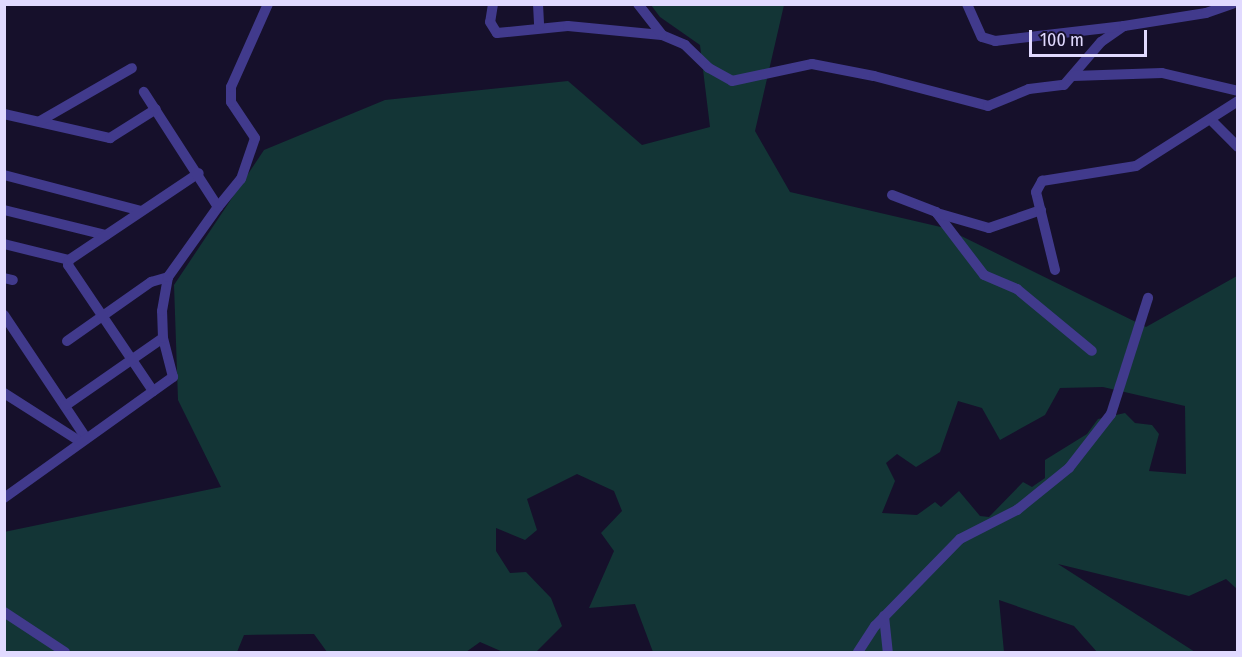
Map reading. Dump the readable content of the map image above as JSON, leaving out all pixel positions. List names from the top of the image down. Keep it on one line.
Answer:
{"scale_bar":"100 m"}
